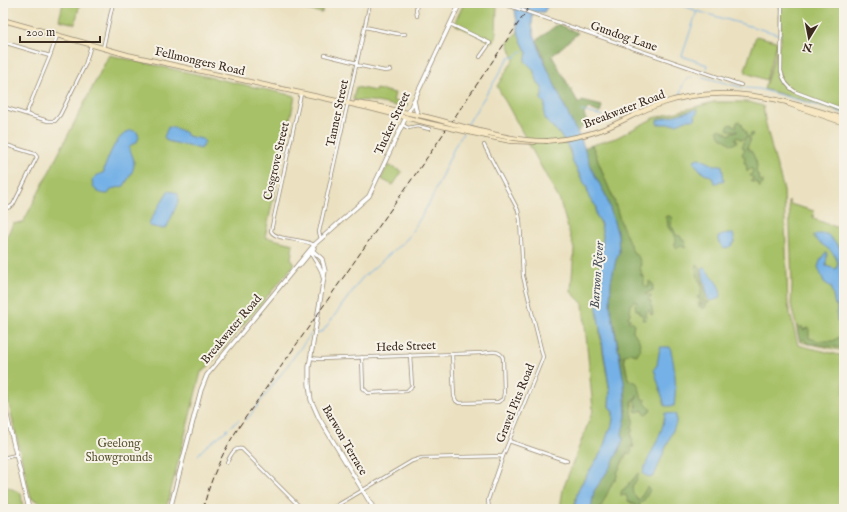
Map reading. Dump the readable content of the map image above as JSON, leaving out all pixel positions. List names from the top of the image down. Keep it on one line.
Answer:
{"streets":{"main road":["Fellmongers Road","Breakwater Road"],"street":["Gundog Lane","Tanner Street","Tucker Street","Cosgrove Street","Hede Street","Gravel Pits Road","Barwon Terrace"]},"crossings":[["Fellmongers Road","Breakwater Road"],["Fellmongers Road","Tanner Street"],["Fellmongers Road","Tucker Street"],["Fellmongers Road","Cosgrove Street"],["Breakwater Road","Tucker Street"],["Tanner Street","Tucker Street"],["Tucker Street","Cosgrove Street"],["Tucker Street","Barwon Terrace"],["Cosgrove Street","Barwon Terrace"],["Hede Street","Barwon Terrace"]],"water":["Barwon River"],"parks":["Geelong Showgrounds"],"scale_bar":"200 m","north":"bottom"}
